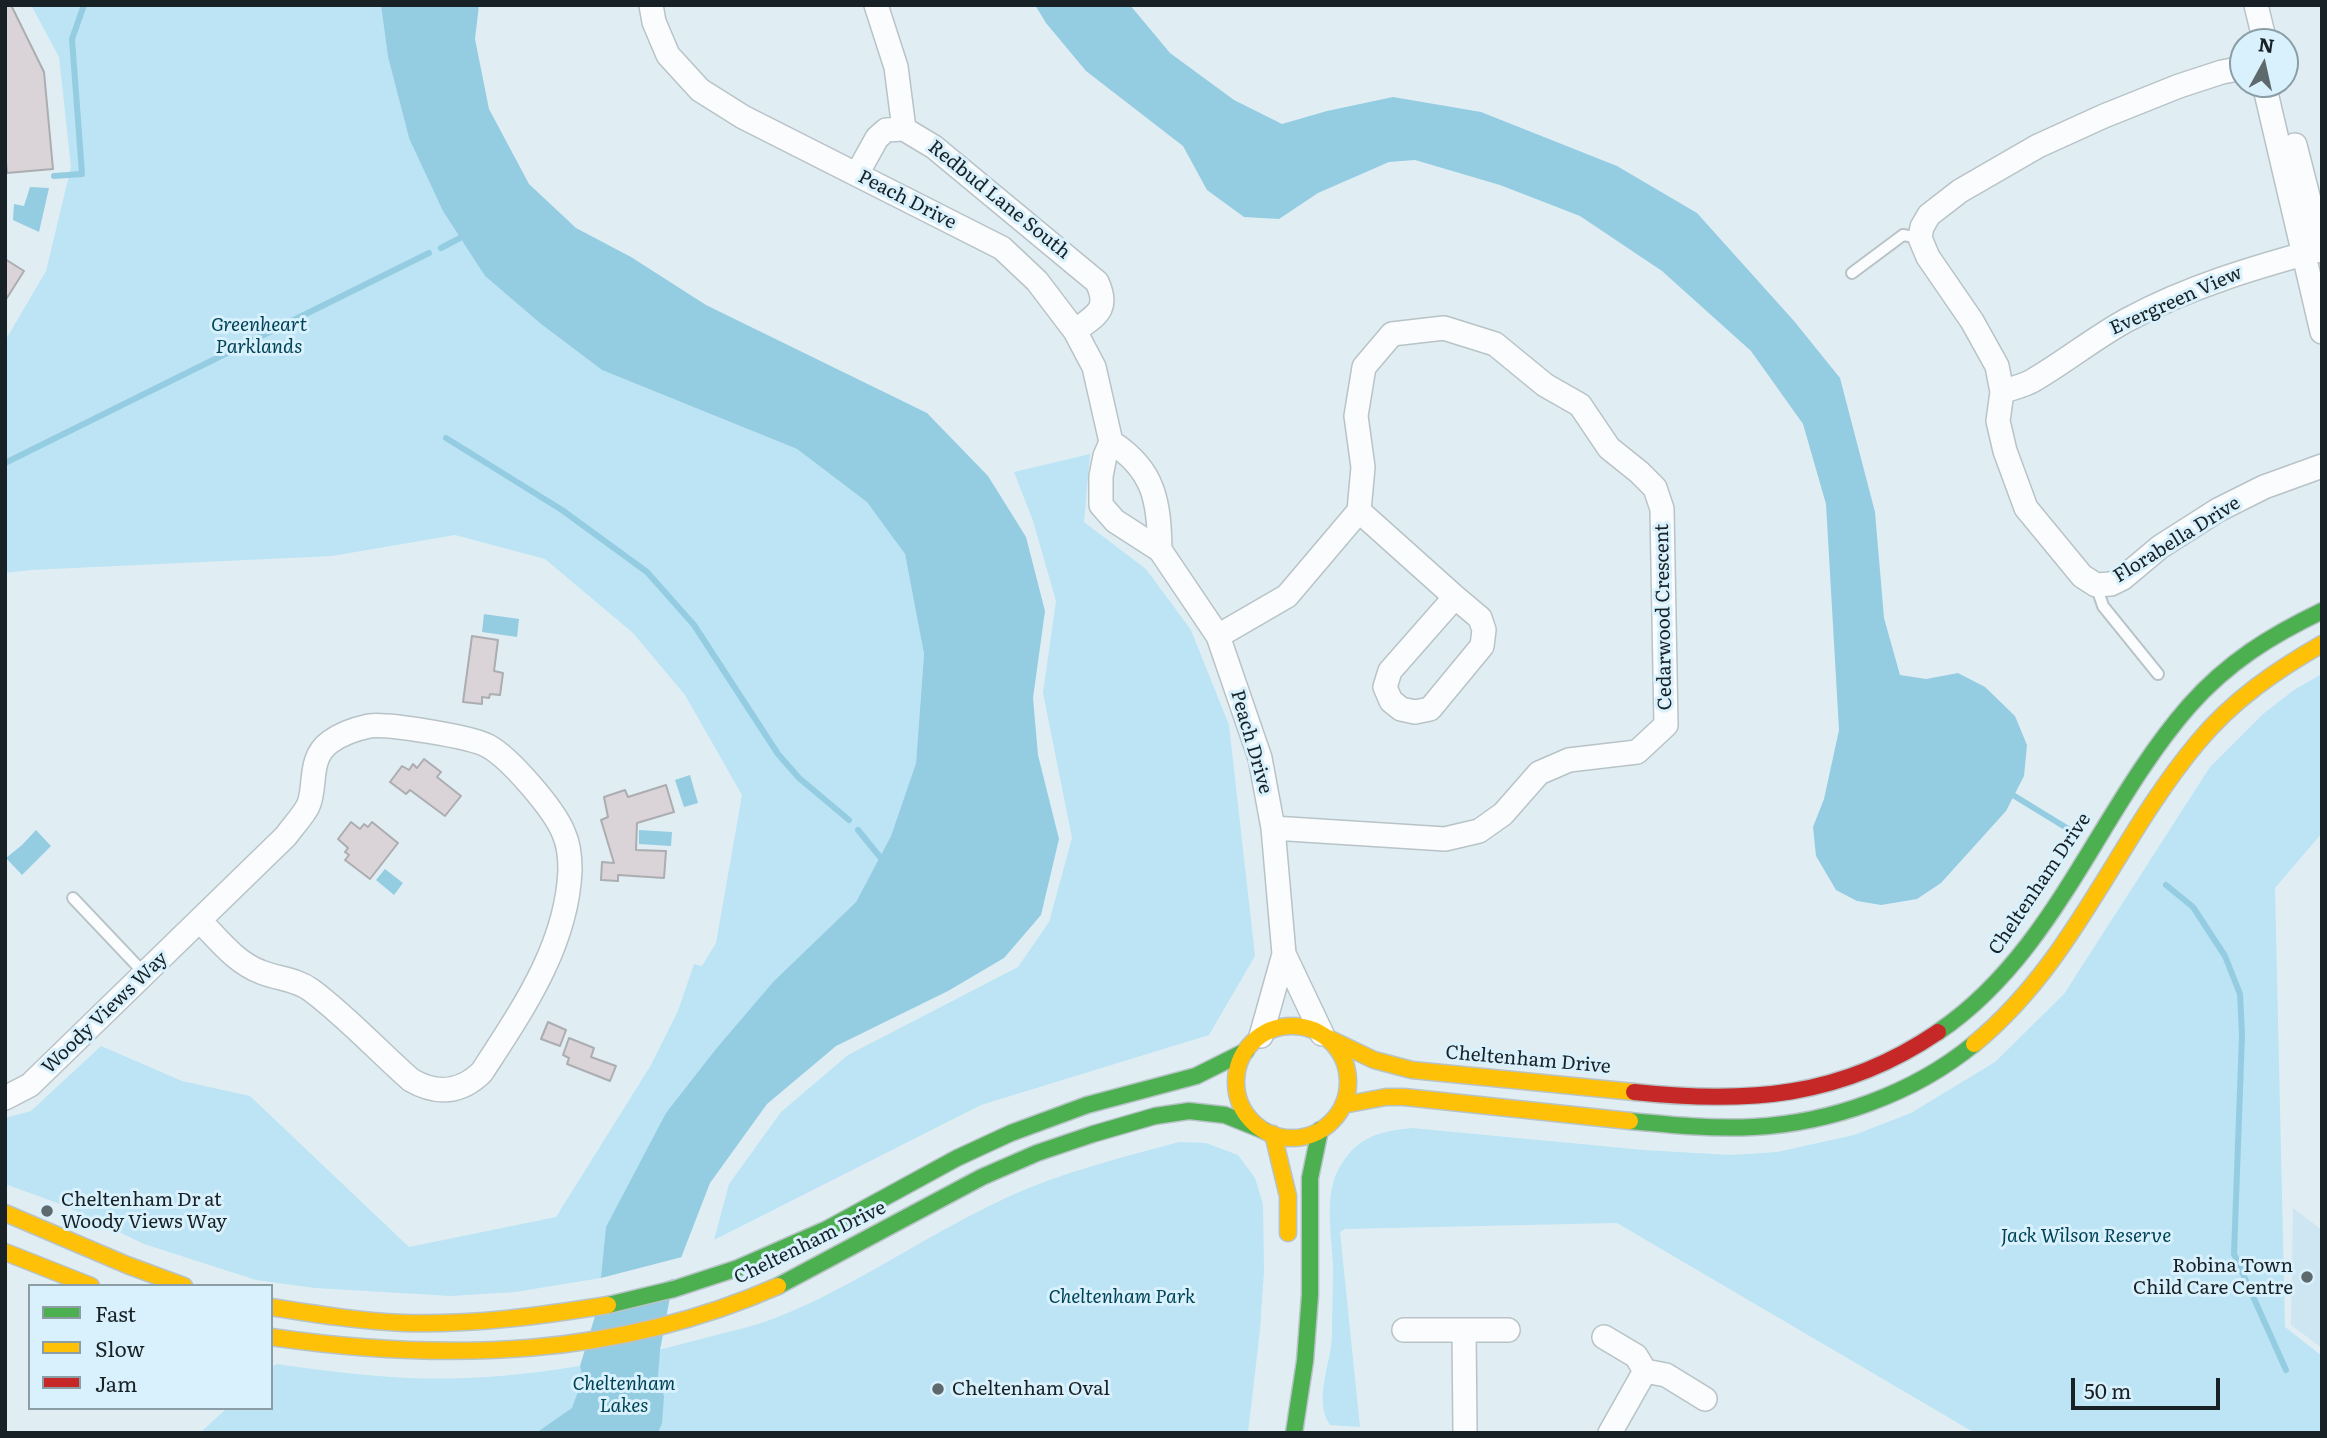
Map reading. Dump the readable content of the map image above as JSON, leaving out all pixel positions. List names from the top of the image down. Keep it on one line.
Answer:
{"streets":{"main road":["Cheltenham Drive"],"street":["Peach Drive","Redbud Lane South","Evergreen View","Florabella Drive","Cedarwood Crescent","Woody Views Way"]},"crossings":[["Peach Drive","Redbud Lane South"],["Peach Drive","Cedarwood Crescent"],["Peach Drive","Cheltenham Drive"],["Evergreen View","Florabella Drive"]],"parks":["Greenheart Parklands","Jack Wilson Reserve","Cheltenham Park","Cheltenham Lakes"],"places":["Cheltenham Dr at Woody Views Way","Robina Town Child Care Centre","Cheltenham Oval"],"legend":["Fast","Slow","Jam"],"scale_bar":"50 m","north":"top"}
